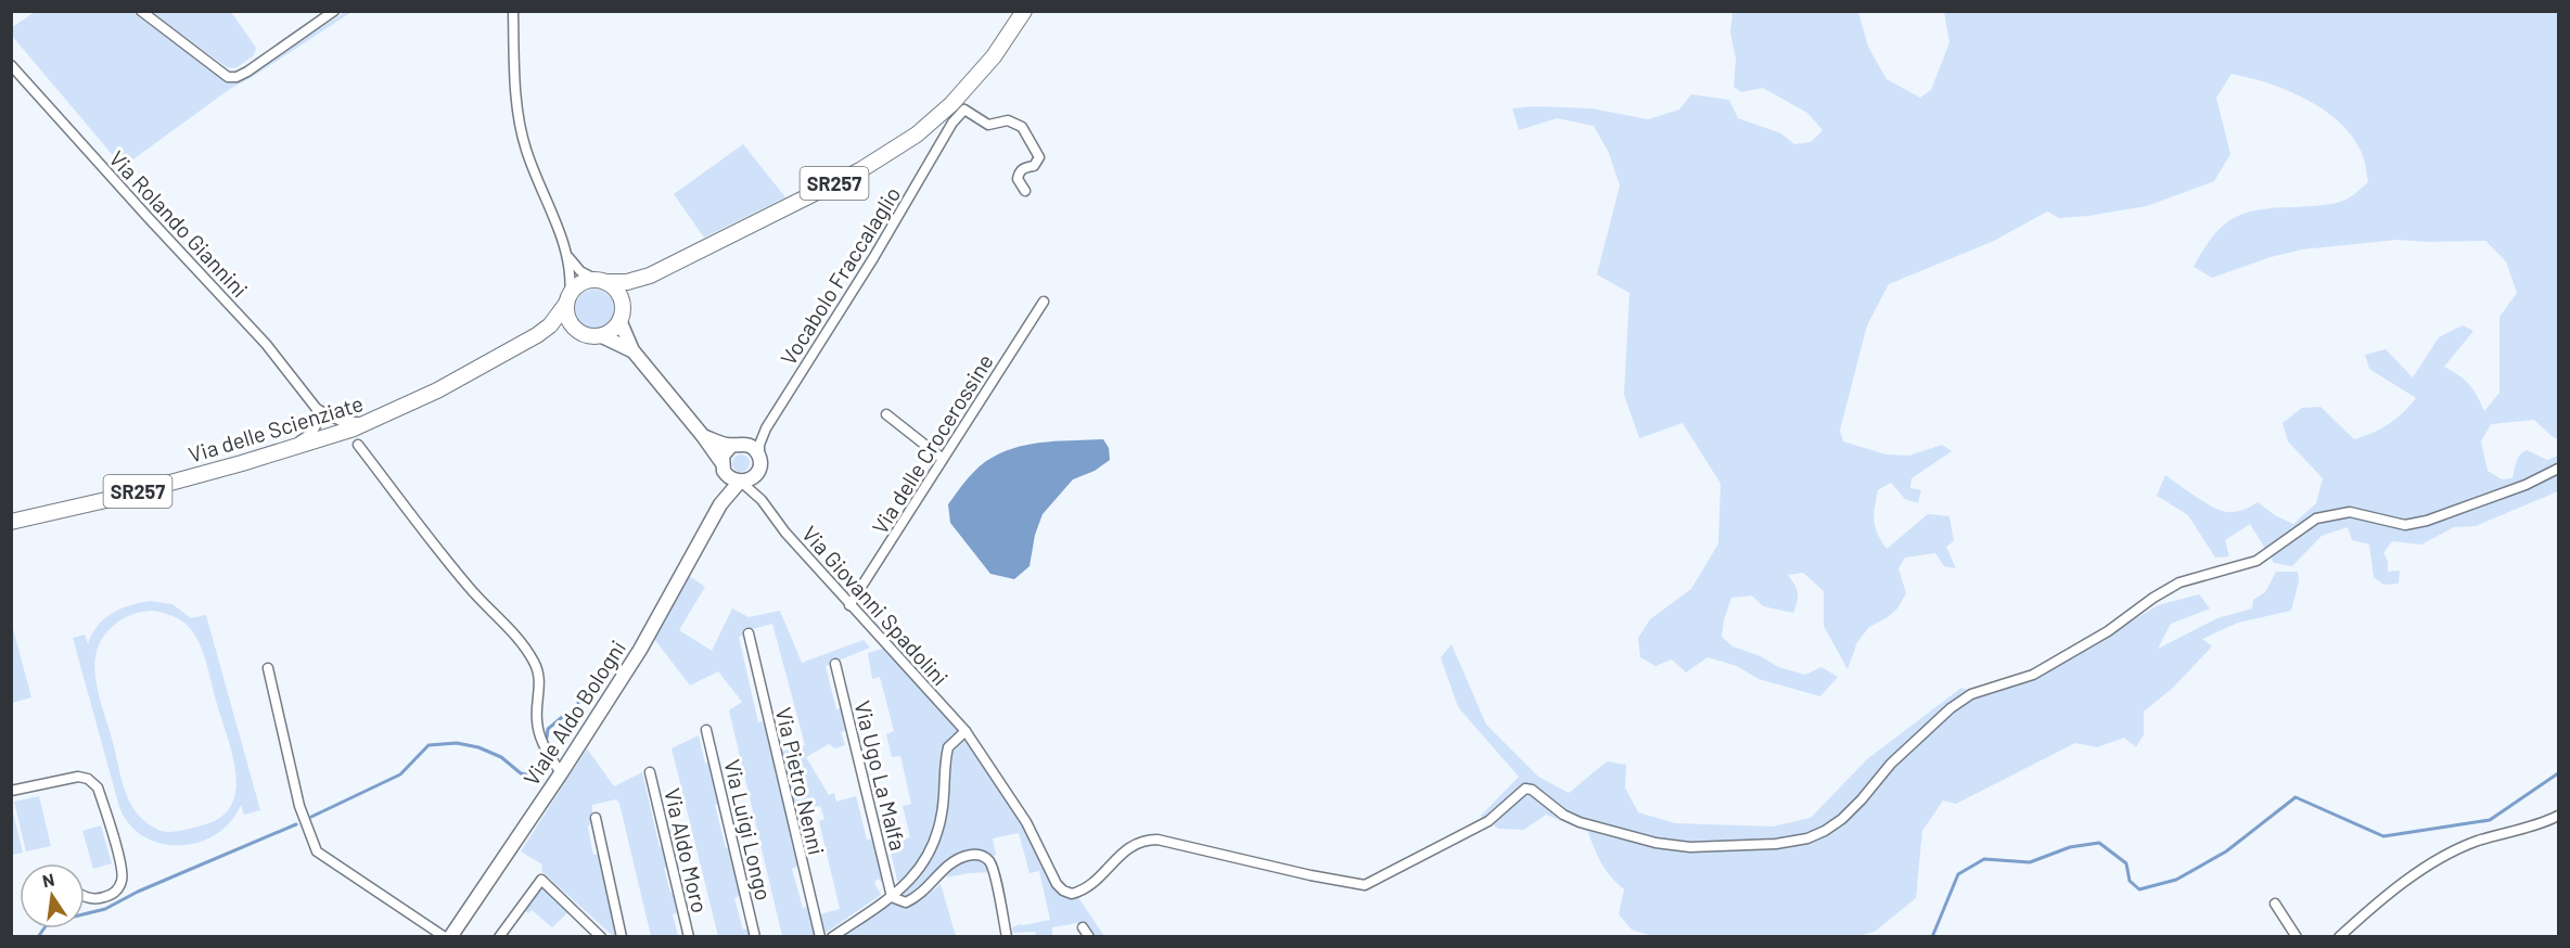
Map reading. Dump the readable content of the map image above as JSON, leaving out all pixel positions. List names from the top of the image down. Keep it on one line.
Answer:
{"streets":{"main road":["SR257","Via delle Scienziate","Viale Aldo Bologni"],"street":["Via Rolando Giannini","Vocabolo Fraccalaglio","Via delle Crocerossine","Via Giovanni Spadolini","Via Ugo La Malfa","Via Pietro Nenni","Via Luigi Longo","Via Aldo Moro"]},"crossings":[["SR257","Via delle Scienziate"],["Via Rolando Giannini","Via delle Scienziate"],["Via delle Crocerossine","Via Giovanni Spadolini"],["Via Giovanni Spadolini","Viale Aldo Bologni"]],"north":"top"}
